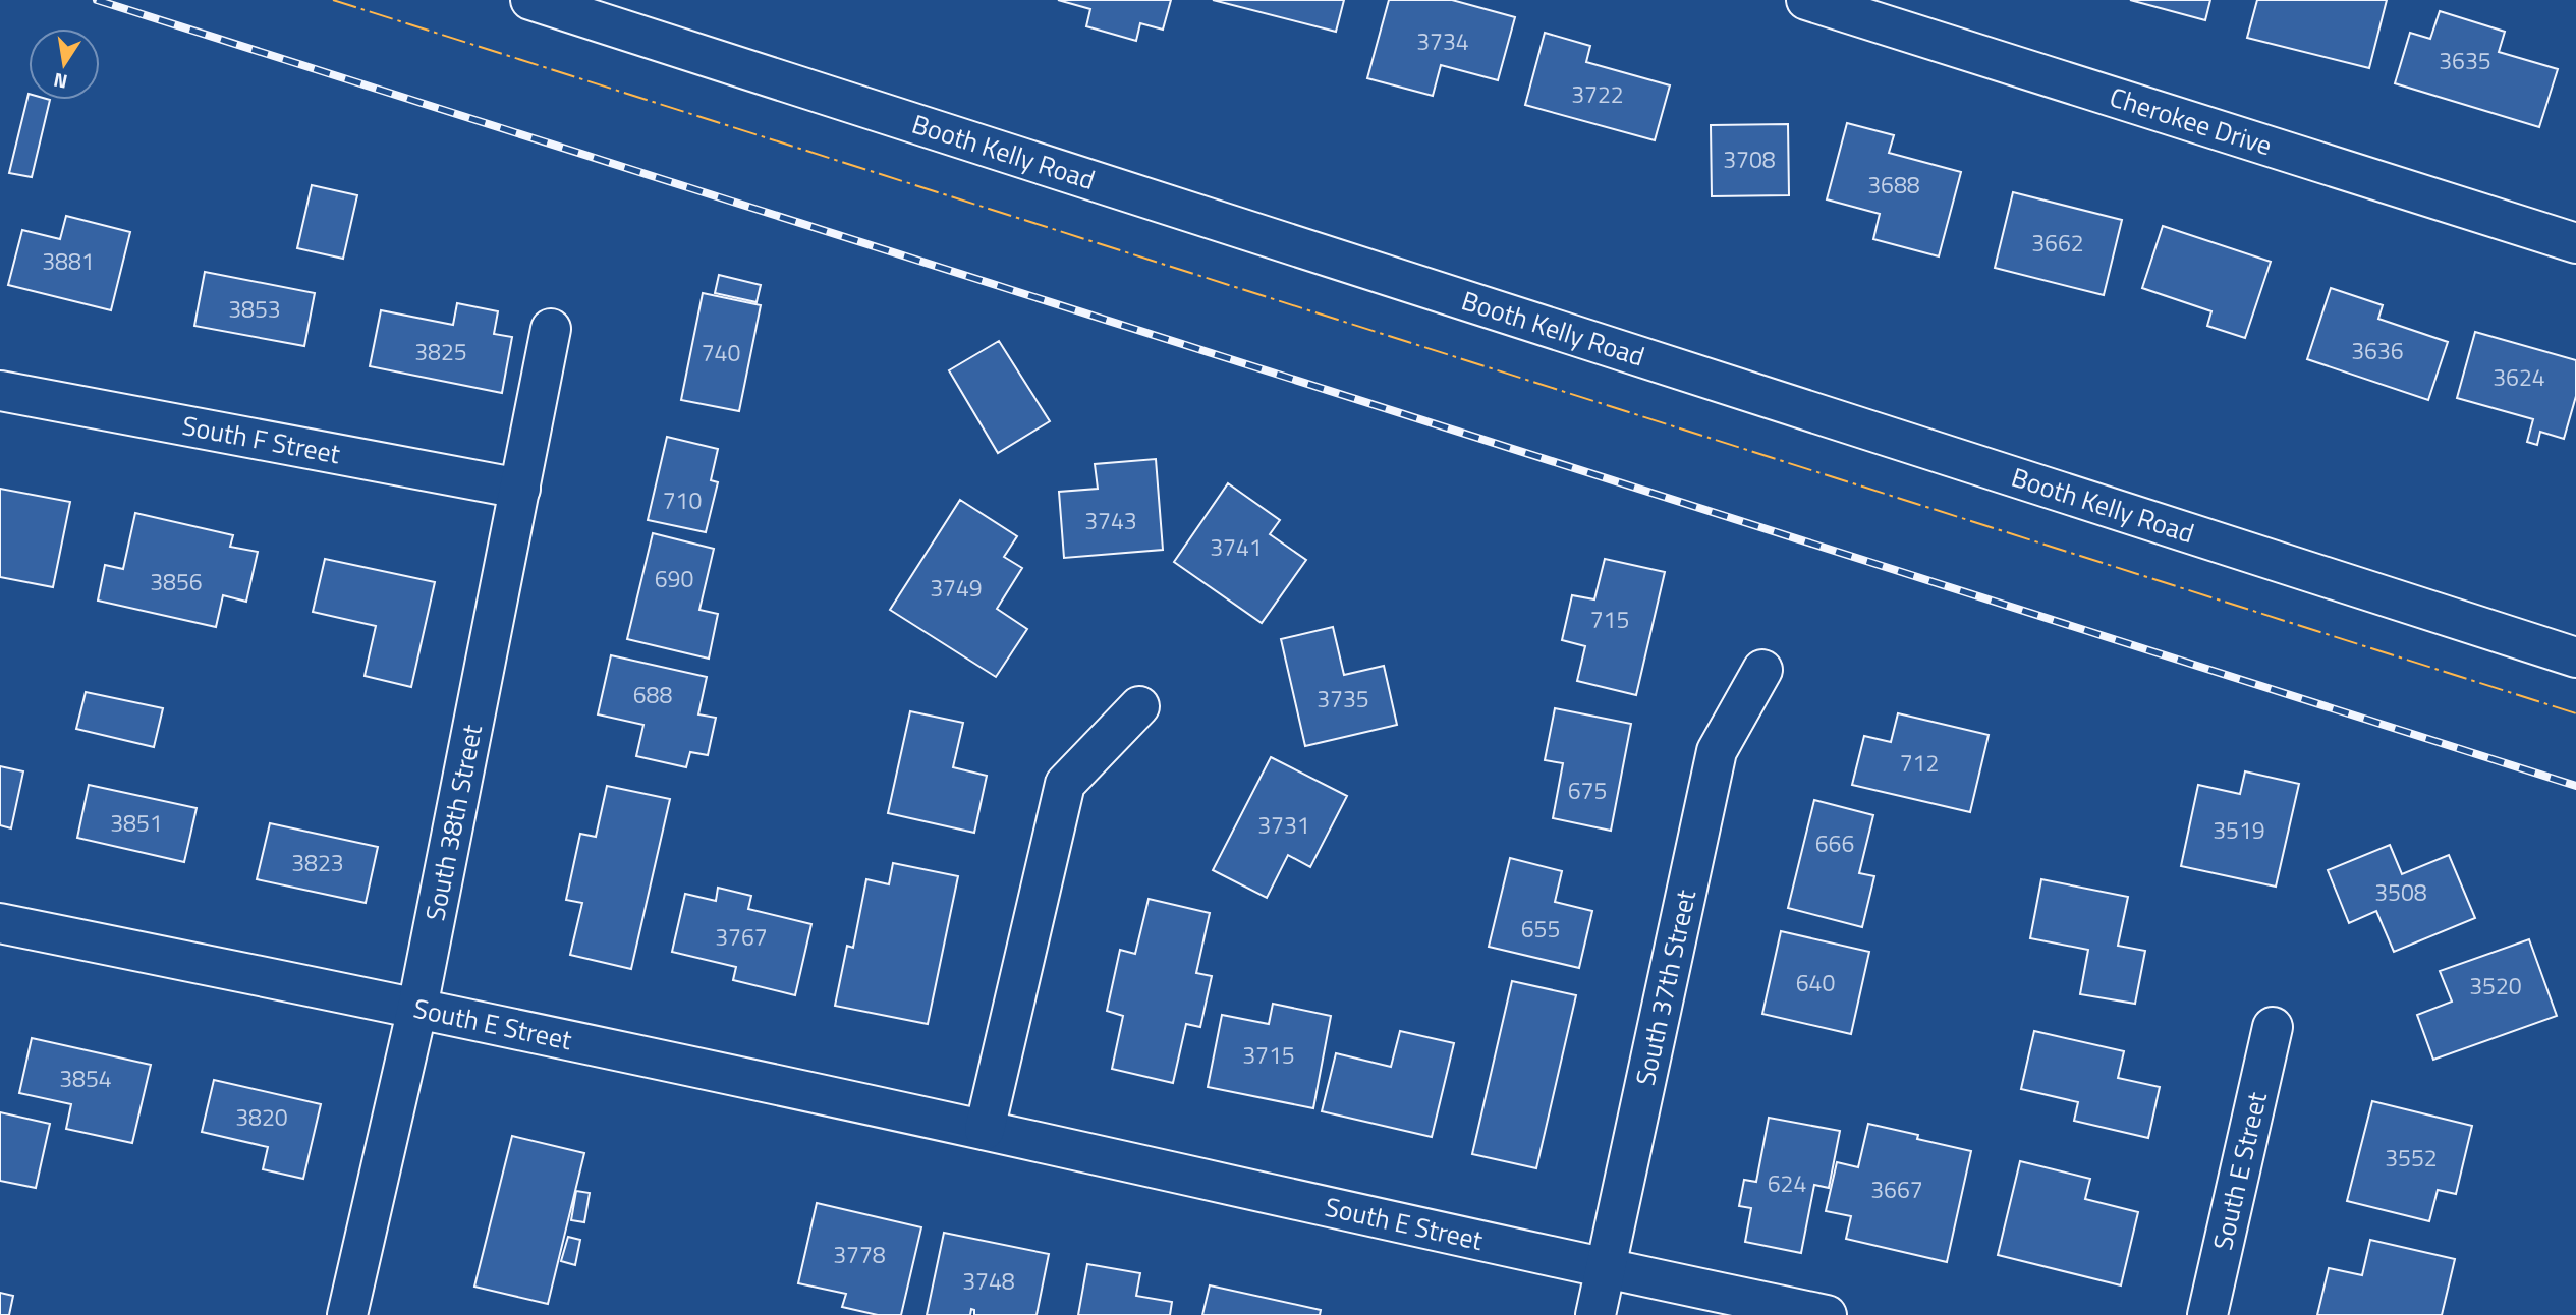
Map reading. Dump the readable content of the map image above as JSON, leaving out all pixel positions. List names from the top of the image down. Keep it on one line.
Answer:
{"streets":{"street":["Cherokee Drive","Booth Kelly Road","South F Street","South 38th Street","South 37th Street","South E Street"]},"crossings":[["South F Street","South 38th Street"],["South 38th Street","South E Street"],["South 37th Street","South E Street"]],"house_numbers":["3734","3635","3722","3708","3688","3662","3881","3853","3636","3825","740","3624","710","3743","3741","690","3856","3749","715","688","3735","712","675","3851","3731","3519","666","3823","3508","655","3767","640","3520","3715","3854","3820","3552","624","3667","3778","3748"],"north":"bottom"}
